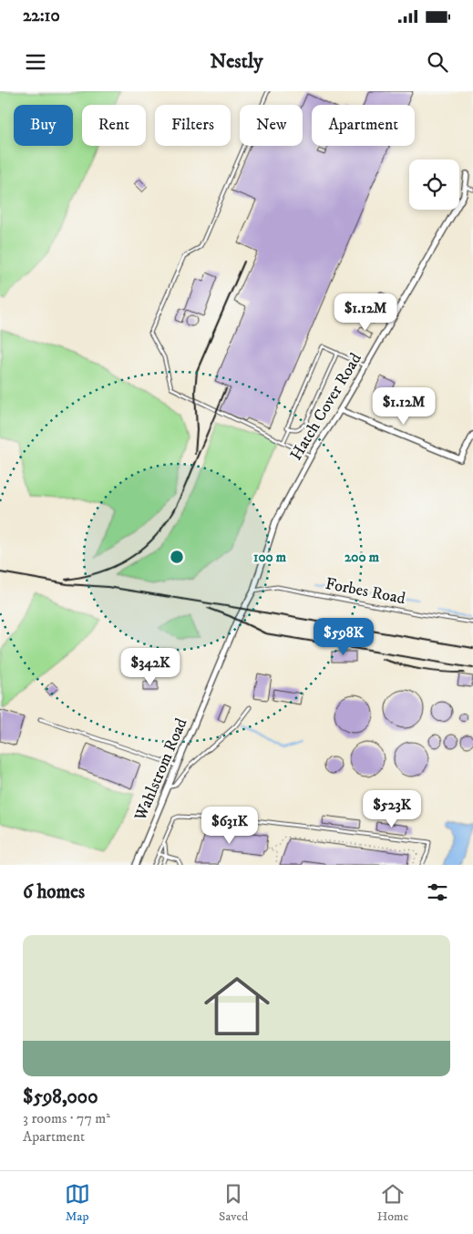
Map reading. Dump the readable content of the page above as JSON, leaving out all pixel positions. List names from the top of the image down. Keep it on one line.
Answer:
{"streets":{"street":["Hatch Cover Road","Wahlstrom Road"],"lane":["Forbes Road"]},"crossings":[["Hatch Cover Road","Forbes Road"],["Hatch Cover Road","Wahlstrom Road"]],"page":{"status":"22:10","header":"Nestly","chip":["Buy","Rent","Filters","New","Apartment"],"price":["$1.12M","$1.12M","$598K","$342K","$523K","$631K"],"heading":"6 homes","list":[{"name":"$598,000","note":"3 rooms · 77 m² · Apartment"}],"tabs":["Map","Saved","Home"]},"rings":["100 m","200 m"]}
